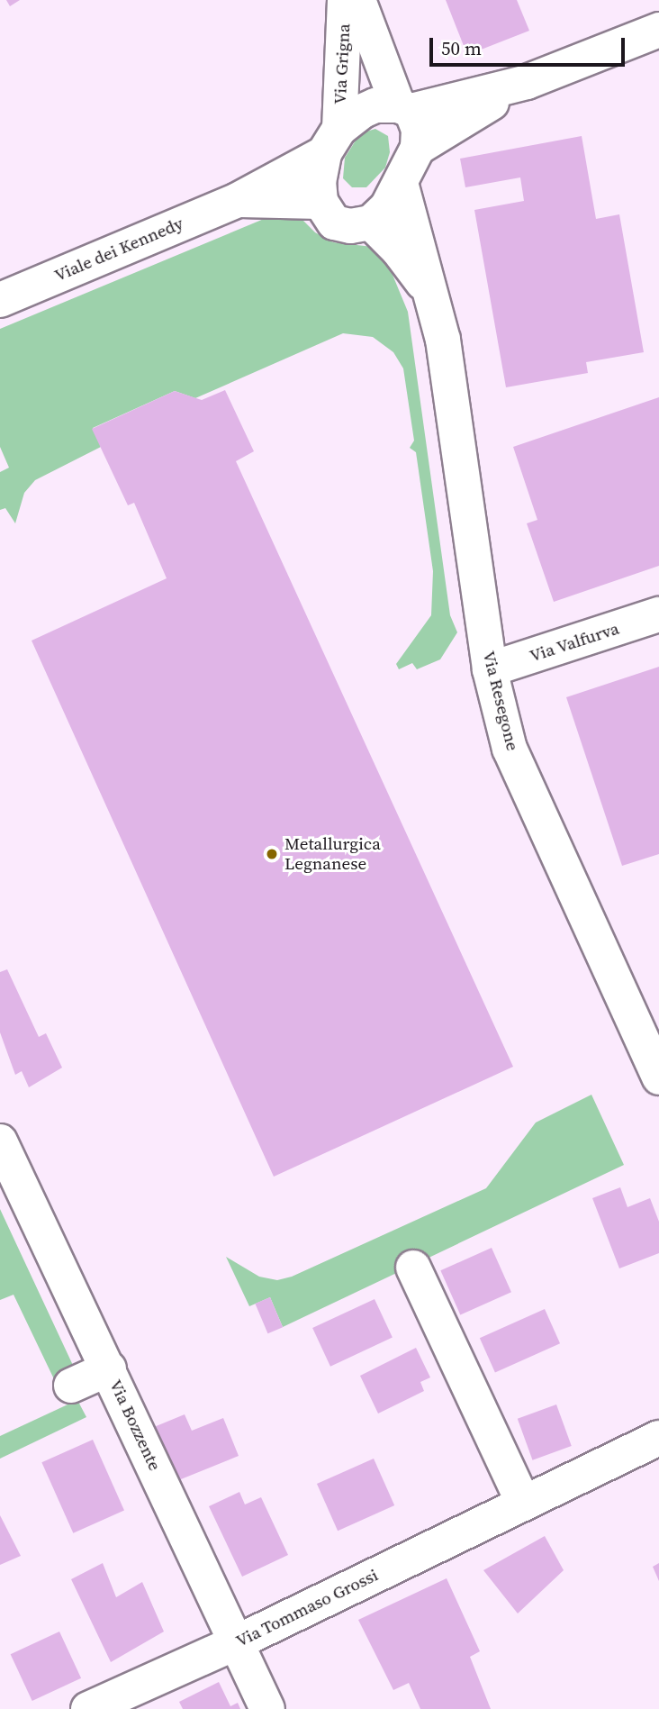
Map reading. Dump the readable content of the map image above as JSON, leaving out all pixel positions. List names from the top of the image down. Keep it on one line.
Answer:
{"streets":{"street":["Via Grigna","Viale dei Kennedy","Via Valfurva","Via Resegone","Via Bozzente","Via Tommaso Grossi"]},"crossings":[["Via Grigna","Viale dei Kennedy"],["Via Grigna","Via Resegone"],["Viale dei Kennedy","Via Resegone"],["Via Valfurva","Via Resegone"],["Via Bozzente","Via Tommaso Grossi"]],"places":["Metallurgica Legnanese"],"scale_bar":"50 m"}
